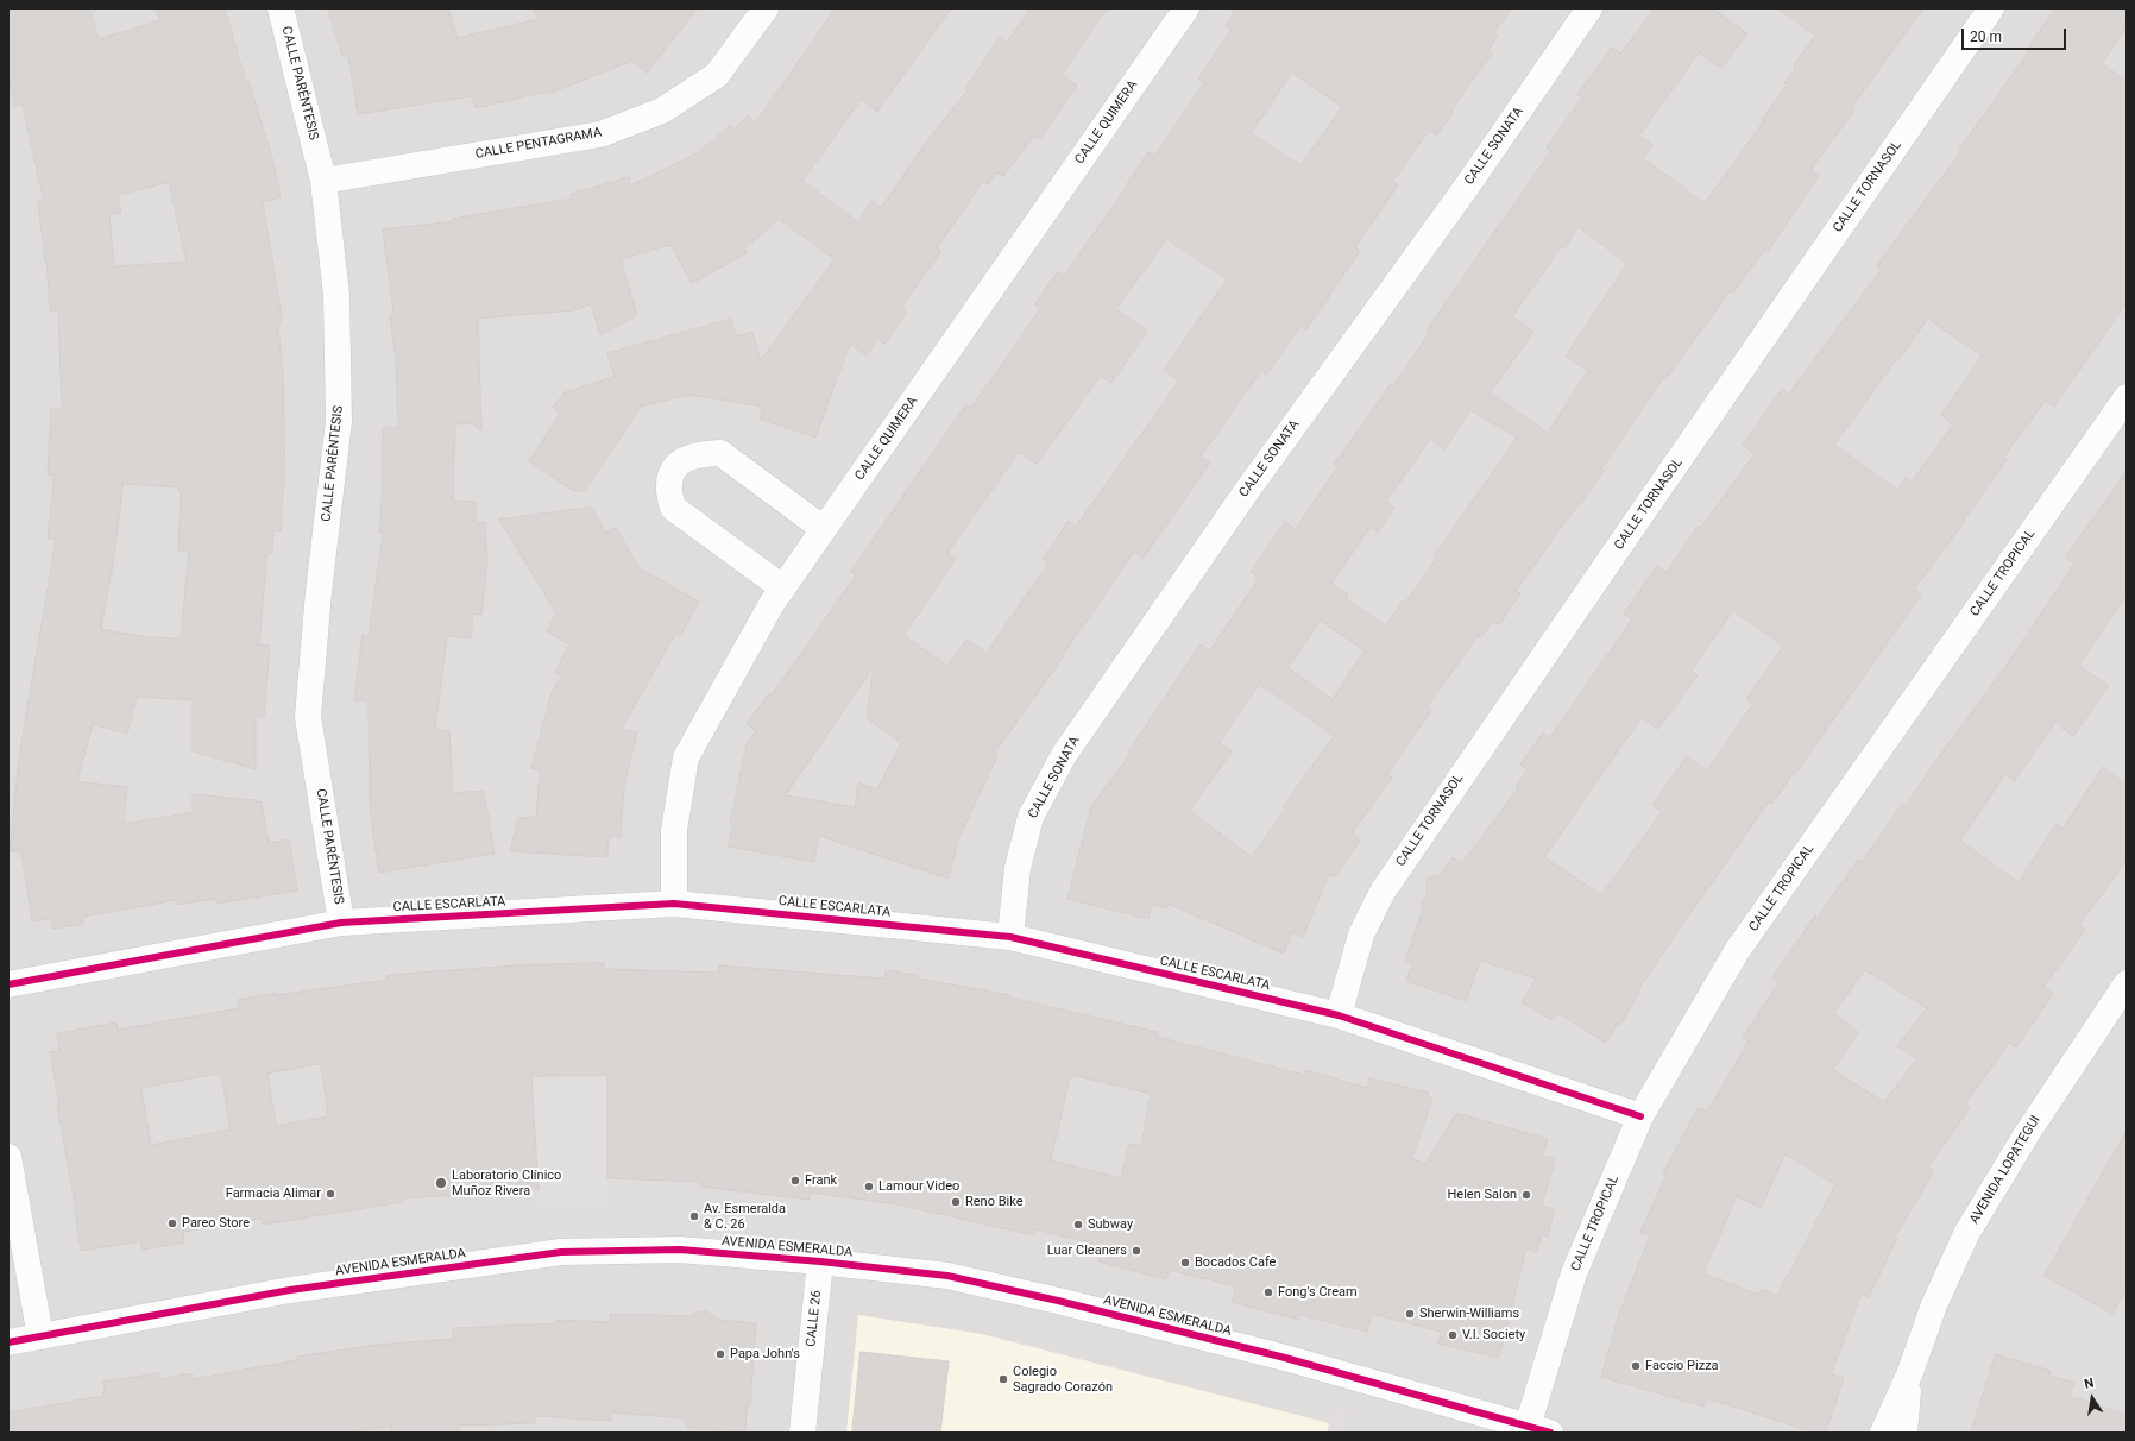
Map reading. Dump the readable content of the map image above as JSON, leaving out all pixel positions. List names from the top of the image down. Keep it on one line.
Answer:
{"streets":{"street":["CALLE PARÉNTESIS","CALLE QUIMERA","CALLE PENTAGRAMA","CALLE SONATA","CALLE TORNASOL","CALLE TROPICAL","CALLE ESCARLATA","AVENIDA LOPATEGUI","AVENIDA ESMERALDA","CALLE 26"]},"crossings":[["CALLE PARÉNTESIS","CALLE PENTAGRAMA"],["CALLE PARÉNTESIS","CALLE ESCARLATA"],["CALLE QUIMERA","CALLE ESCARLATA"],["CALLE SONATA","CALLE ESCARLATA"],["CALLE TORNASOL","CALLE ESCARLATA"],["CALLE TROPICAL","CALLE ESCARLATA"],["CALLE TROPICAL","AVENIDA ESMERALDA"],["AVENIDA ESMERALDA","CALLE 26"]],"places":["Frank","Laboratorio Clínico Muñoz Rivera","Lamour Video","Farmacia Alimar","Helen Salon","Reno Bike","Av. Esmeralda & C. 26","Pareo Store","Subway","Luar Cleaners","Bocados Cafe","Fong's Cream","Sherwin-Williams","V.I. Society","Papa John's","Faccio Pizza","Colegio Sagrado Corazón"],"scale_bar":"20 m","north":"top"}
